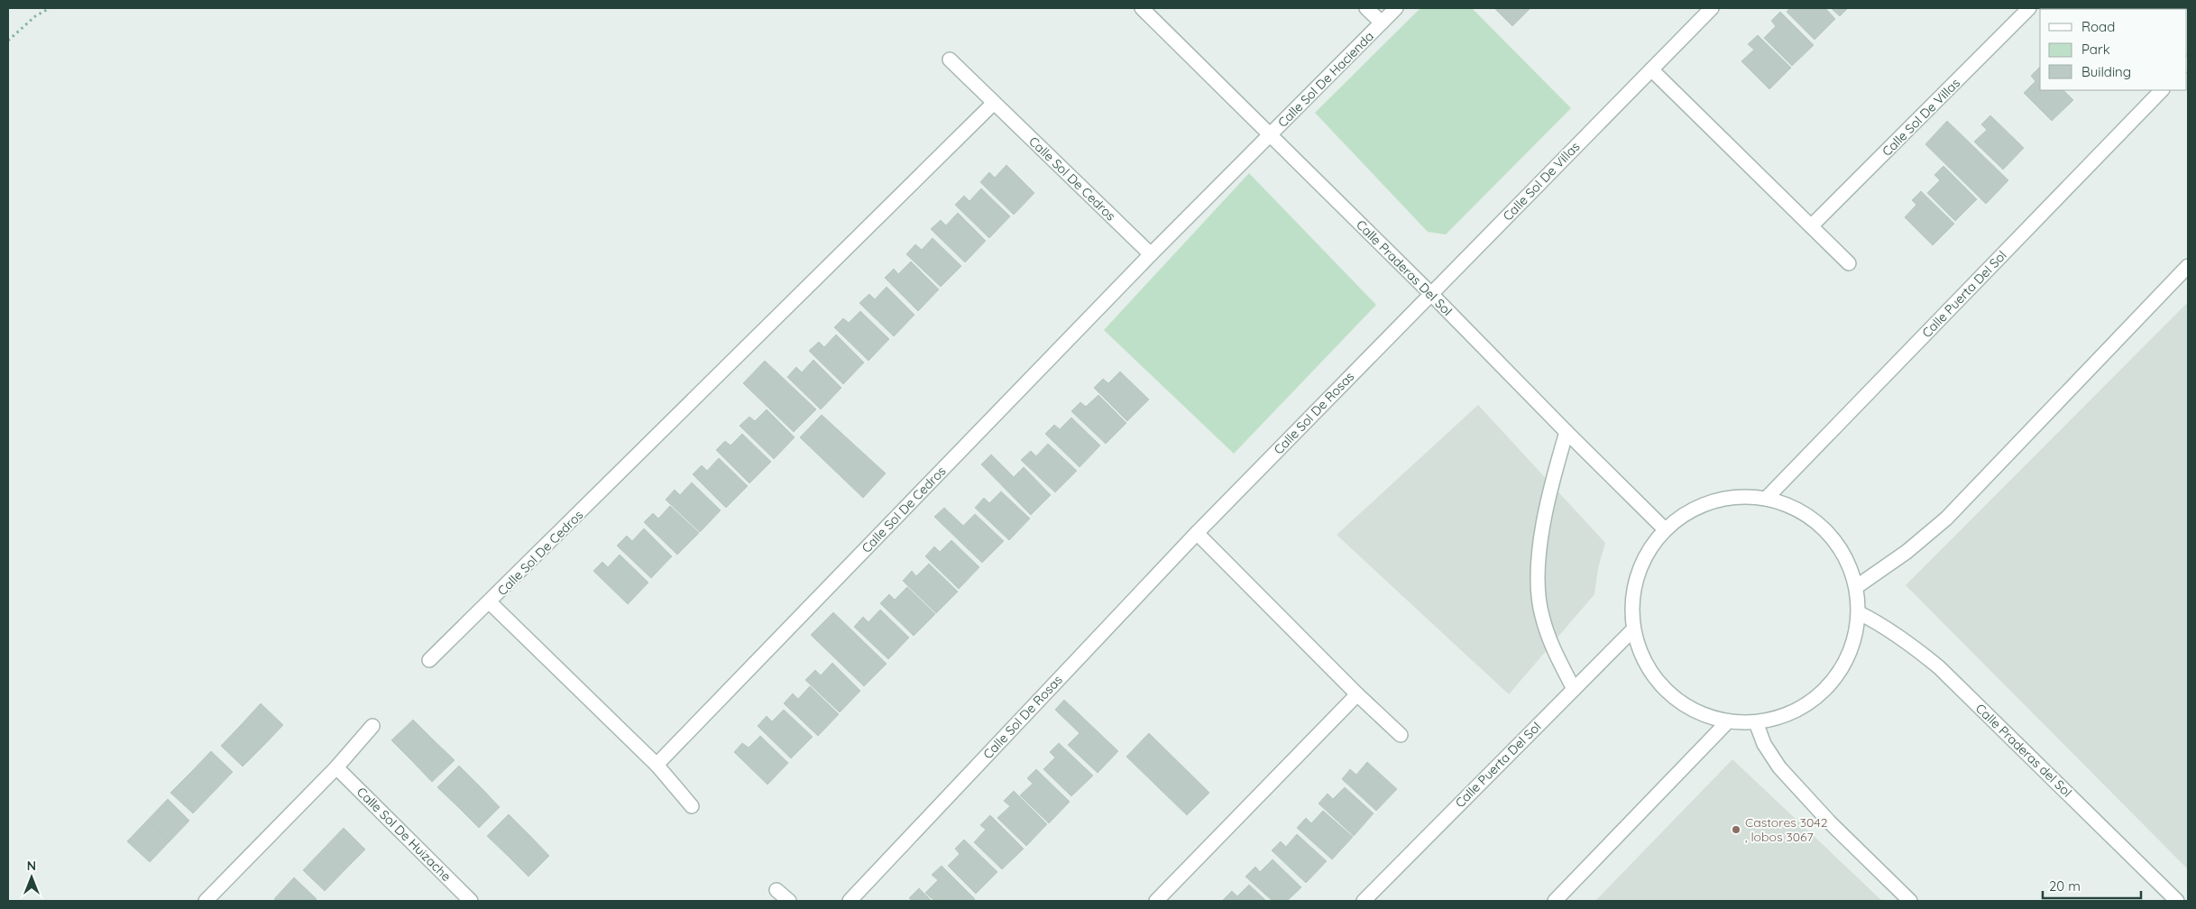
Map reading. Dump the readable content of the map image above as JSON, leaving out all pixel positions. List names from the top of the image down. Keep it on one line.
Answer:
{"streets":{"street":["Calle Sol De Hacienda","Calle Sol De Villas","Calle Sol De Cedros","Calle Praderas Del Sol","Calle Puerta Del Sol","Calle Sol De Rosas","Calle Praderas del Sol","Calle Sol De Huizache"]},"crossings":[["Calle Sol De Hacienda","Calle Sol De Cedros"],["Calle Sol De Hacienda","Calle Praderas Del Sol"],["Calle Sol De Villas","Calle Praderas Del Sol"],["Calle Sol De Villas","Calle Sol De Rosas"],["Calle Sol De Cedros","Calle Praderas Del Sol"],["Calle Praderas Del Sol","Calle Sol De Rosas"]],"places":["Castores 3042 , lobos 3067"],"legend":["Road","Park","Building"],"scale_bar":"20 m","north":"top"}
